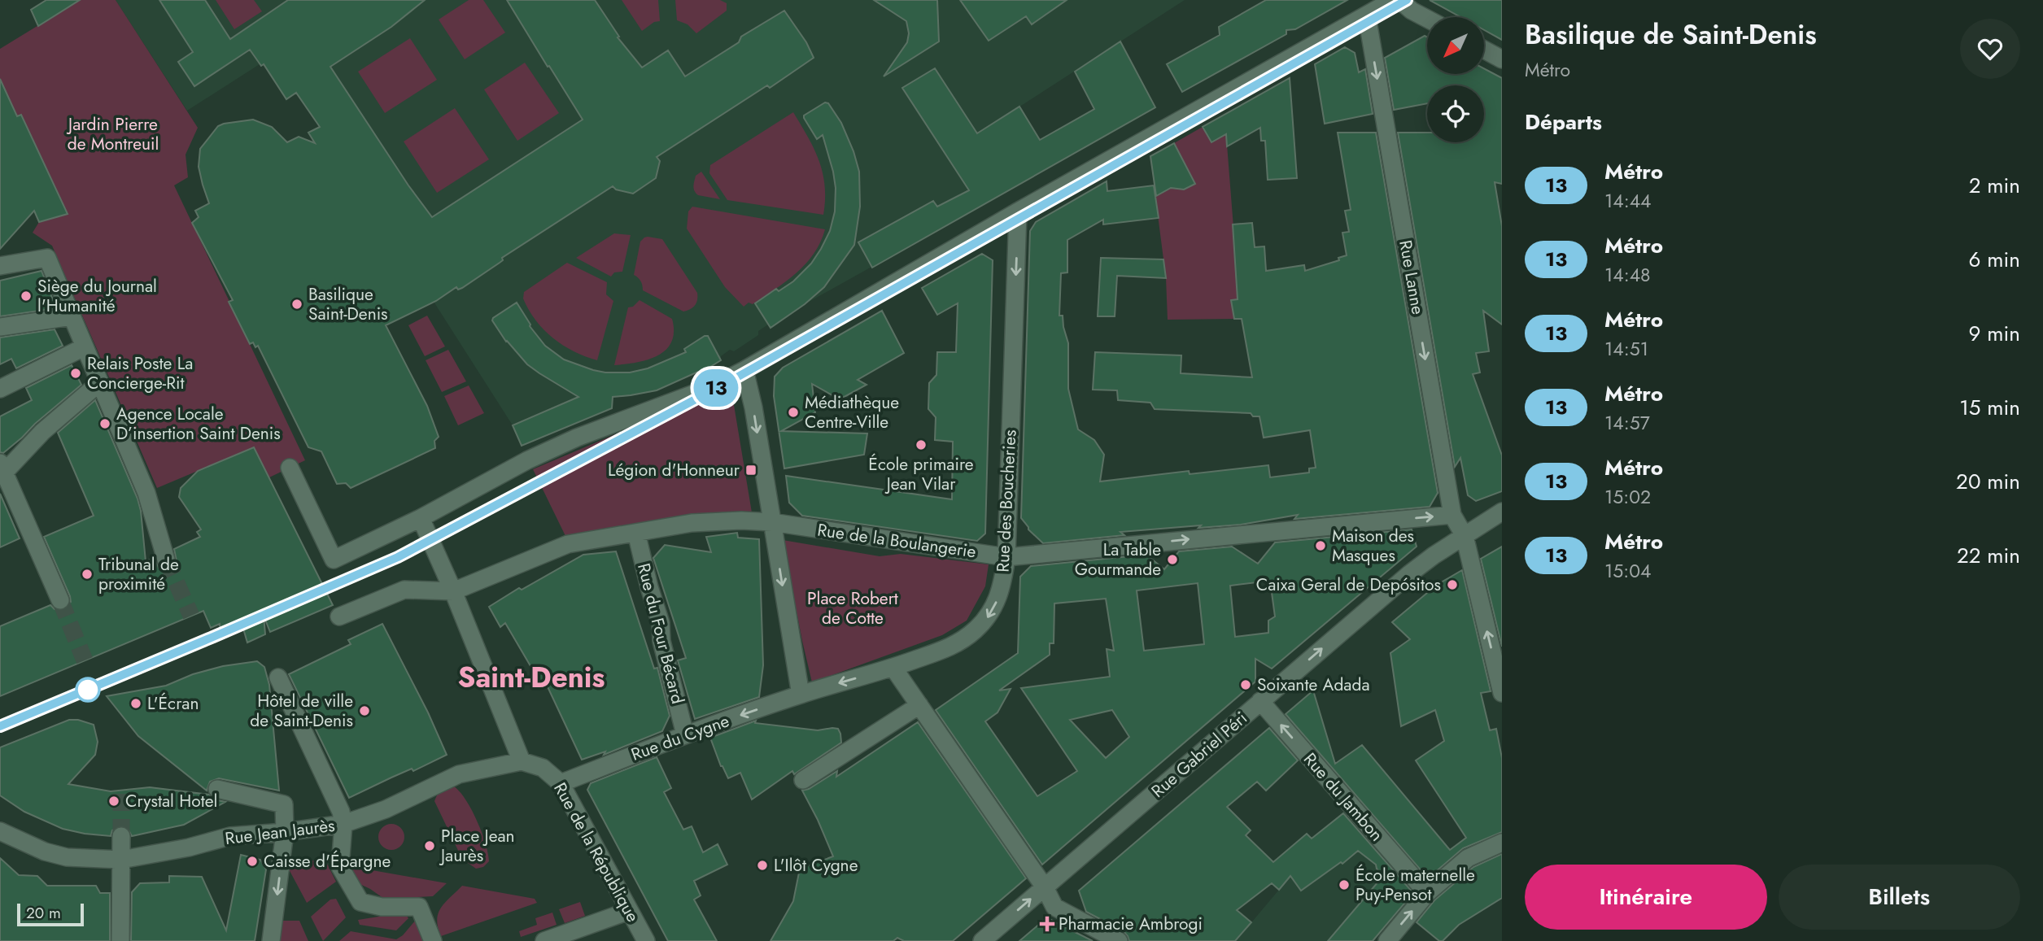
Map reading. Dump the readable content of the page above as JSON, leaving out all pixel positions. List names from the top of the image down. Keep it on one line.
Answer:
{"streets":{"street":["Rue Lanne","Rue des Boucheries","Rue de la Boulangerie","Rue du Four Bécard","Rue du Cygne","Rue Gabriel Péri","Rue du Jambon","Rue Jean Jaurès","Rue de la République"]},"crossings":[["Rue Lanne","Rue de la Boulangerie"],["Rue Lanne","Rue Gabriel Péri"],["Rue des Boucheries","Rue de la Boulangerie"],["Rue des Boucheries","Rue du Cygne"],["Rue de la Boulangerie","Rue du Four Bécard"],["Rue du Four Bécard","Rue du Cygne"],["Rue du Cygne","Rue de la République"],["Rue Gabriel Péri","Rue du Jambon"],["Rue Jean Jaurès","Rue de la République"]],"one_way":["Rue des Boucheries","Rue de la Boulangerie","Rue Gabriel Péri","Rue du Jambon"],"districts":["Saint-Denis"],"parks":["Jardin Pierre de Montreuil","Place Robert de Cotte"],"places":{"other":["Siège du Journal l'Humanité","Basilique Saint-Denis","Relais Poste La Concierge-Rit","Médiathèque Centre-Ville","Agence Locale D’insertion Saint Denis","École primaire Jean Vilar","Maison des Masques","La Table Gourmande","Tribunal de proximité","Caixa Geral de Depósitos","Soixante Adada","L'Écran","Hôtel de ville de Saint-Denis","Crystal Hotel","Place Jean Jaurès","Caisse d'Épargne","L'Ilôt Cygne","École maternelle Puy-Pensot"],"transit":["Légion d'Honneur"],"health":["Pharmacie Ambrogi"]},"lines":["metro line 13"],"scale_bar":"20 m","north":"bottom left","page":{"on_map":"13","heading":[["Basilique de Saint-Denis","Métro"],"Départs"],"list":[{"mark":"13","name":"Métro","note":"14:44","value":"2 min"},{"mark":"13","name":"Métro","note":"14:48","value":"6 min"},{"mark":"13","name":"Métro","note":"14:51","value":"9 min"},{"mark":"13","name":"Métro","note":"14:57","value":"15 min"},{"mark":"13","name":"Métro","note":"15:02","value":"20 min"},{"mark":"13","name":"Métro","note":"15:04","value":"22 min"}],"buttons":["Itinéraire","Billets"],"scale":"20 m"}}
